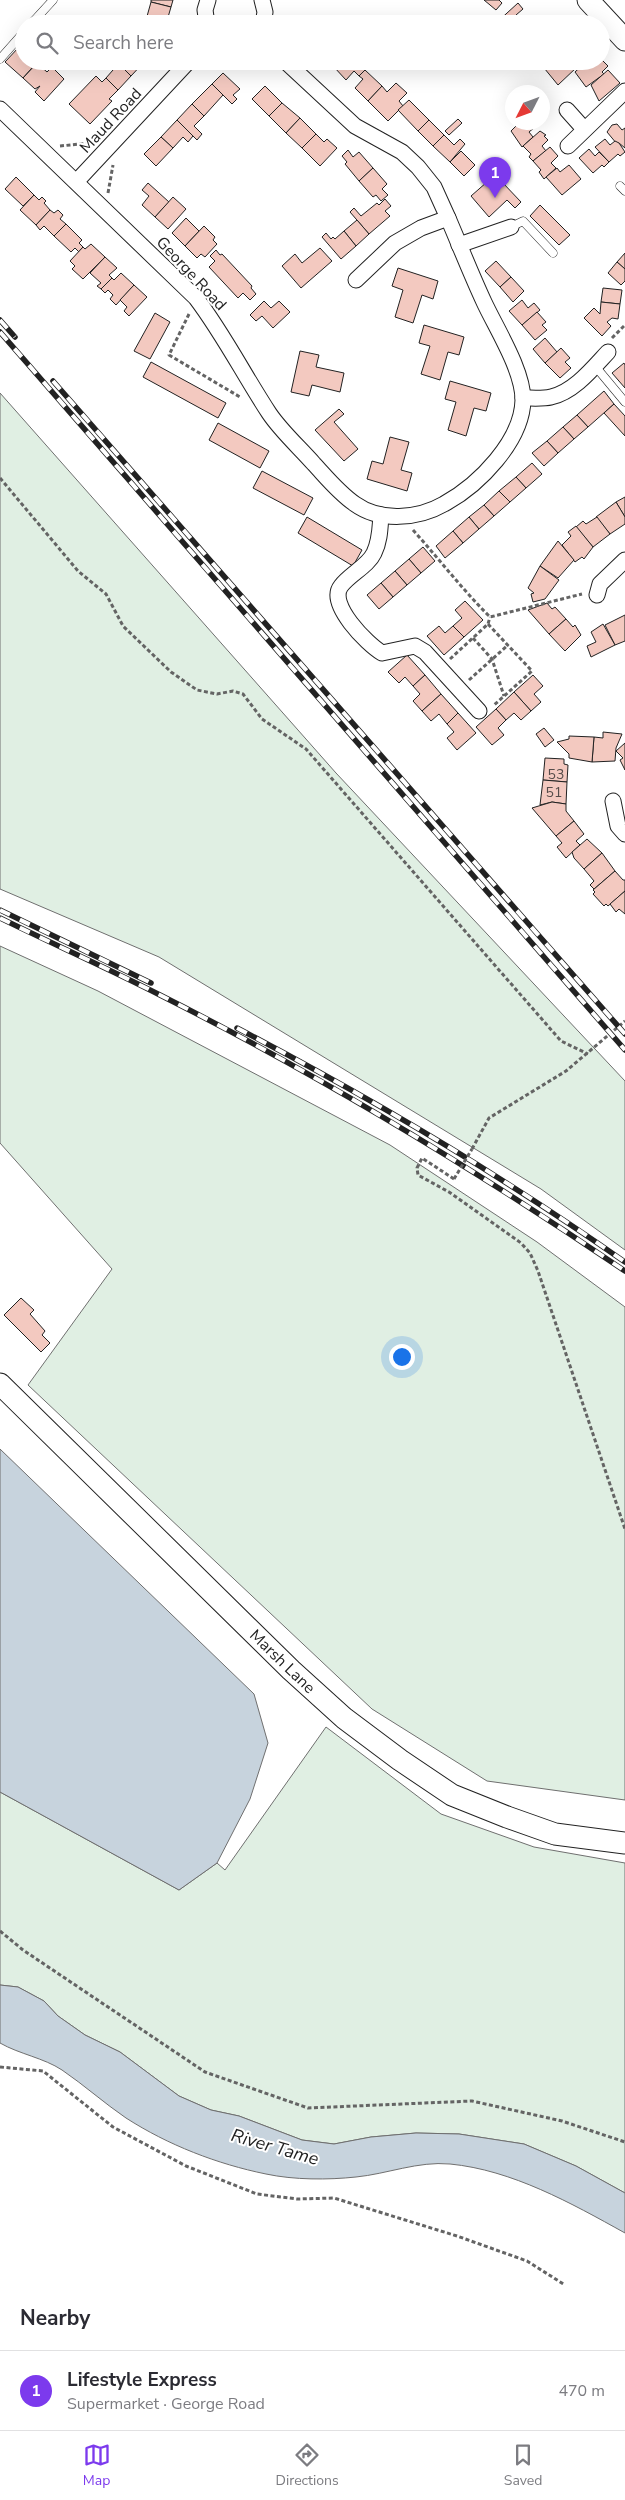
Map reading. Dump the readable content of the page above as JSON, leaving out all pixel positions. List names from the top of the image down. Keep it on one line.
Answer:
{"streets":{"main road":["Marsh Lane"],"street":["Maud Road","George Road"]},"crossings":[["Maud Road","George Road"]],"water":["River Tame"],"house_numbers":["53","51"],"north":"bottom left","page":{"search":"Search here","pins":"1","heading":"Nearby","list":[{"mark":"1","name":"Lifestyle Express","note":"Supermarket · George Road","value":"470 m"}],"nav":["Map","Directions","Saved"]}}
